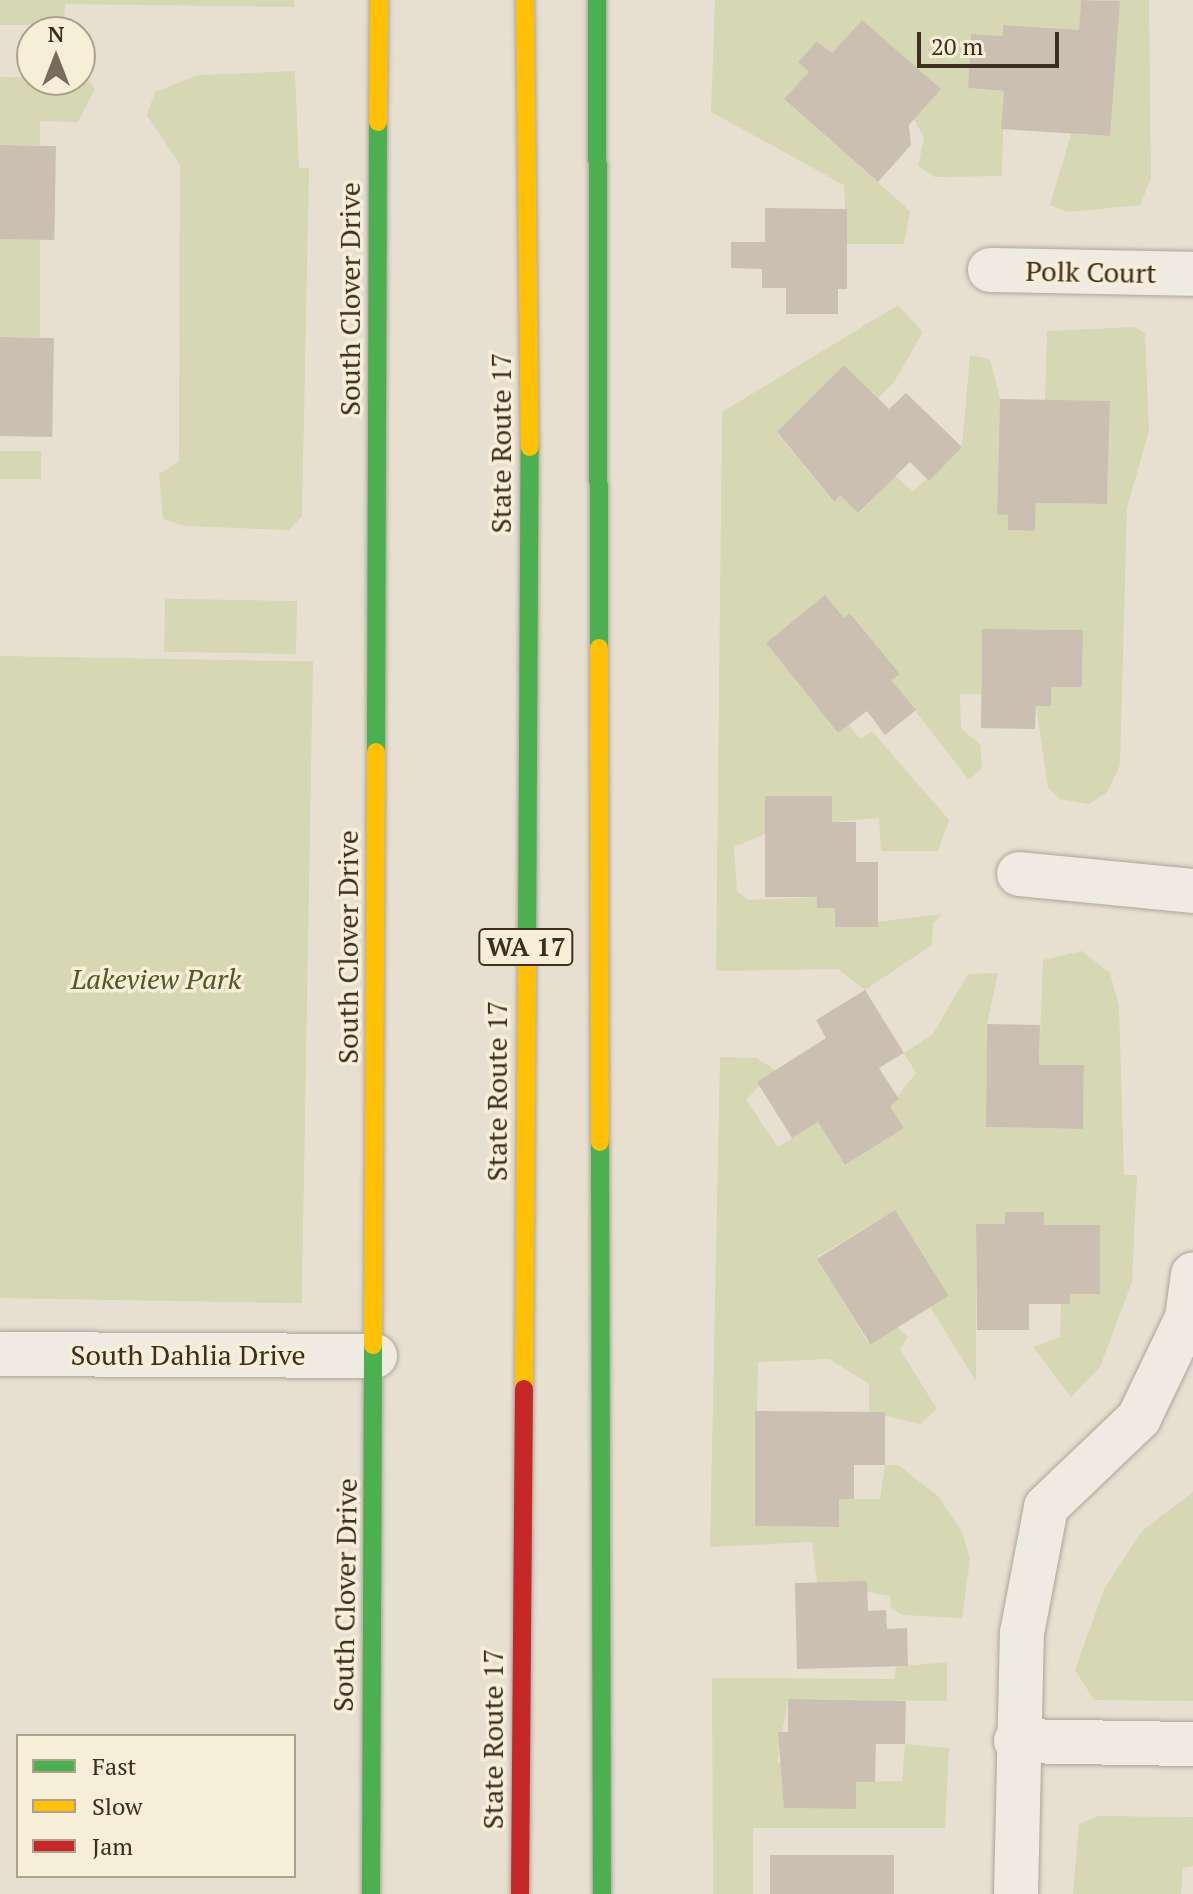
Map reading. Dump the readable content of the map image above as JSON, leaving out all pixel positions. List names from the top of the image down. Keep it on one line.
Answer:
{"streets":{"main road":["South Clover Drive","State Route 17","WA 17"],"street":["Polk Court","South Dahlia Drive"]},"crossings":[["South Clover Drive","South Dahlia Drive"]],"parks":["Lakeview Park"],"legend":["Fast","Slow","Jam"],"scale_bar":"20 m","north":"top"}
